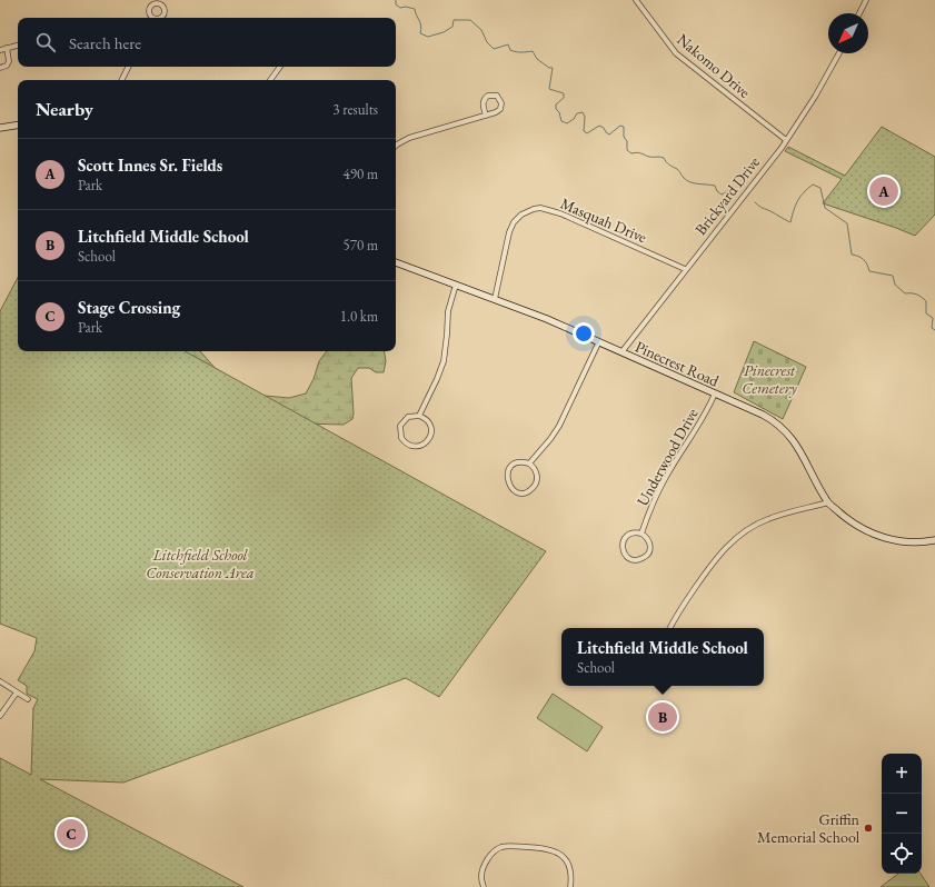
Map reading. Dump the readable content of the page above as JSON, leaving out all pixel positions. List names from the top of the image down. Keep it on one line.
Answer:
{"streets":{"street":["Nakomo Drive","Brickyard Drive","Masquah Drive","Pinecrest Road","Underwood Drive"]},"crossings":[["Nakomo Drive","Brickyard Drive"],["Brickyard Drive","Masquah Drive"],["Brickyard Drive","Pinecrest Road"],["Masquah Drive","Pinecrest Road"],["Pinecrest Road","Underwood Drive"]],"parks":["Pinecrest Cemetery","Litchfield School Conservation Area"],"places":["Griffin Memorial School"],"north":"bottom left","page":{"search":"Search here","heading":["Nearby","3 results"],"list":[{"mark":"A","name":"Scott Innes Sr. Fields","note":"Park","value":"490 m"},{"mark":"B","name":"Litchfield Middle School","note":"School","value":"570 m"},{"mark":"C","name":"Stage Crossing","note":"Park","value":"1.0 km"}],"pins":["A","B","C"],"popup":["Litchfield Middle School","School"],"map_buttons":["+","−"]}}
